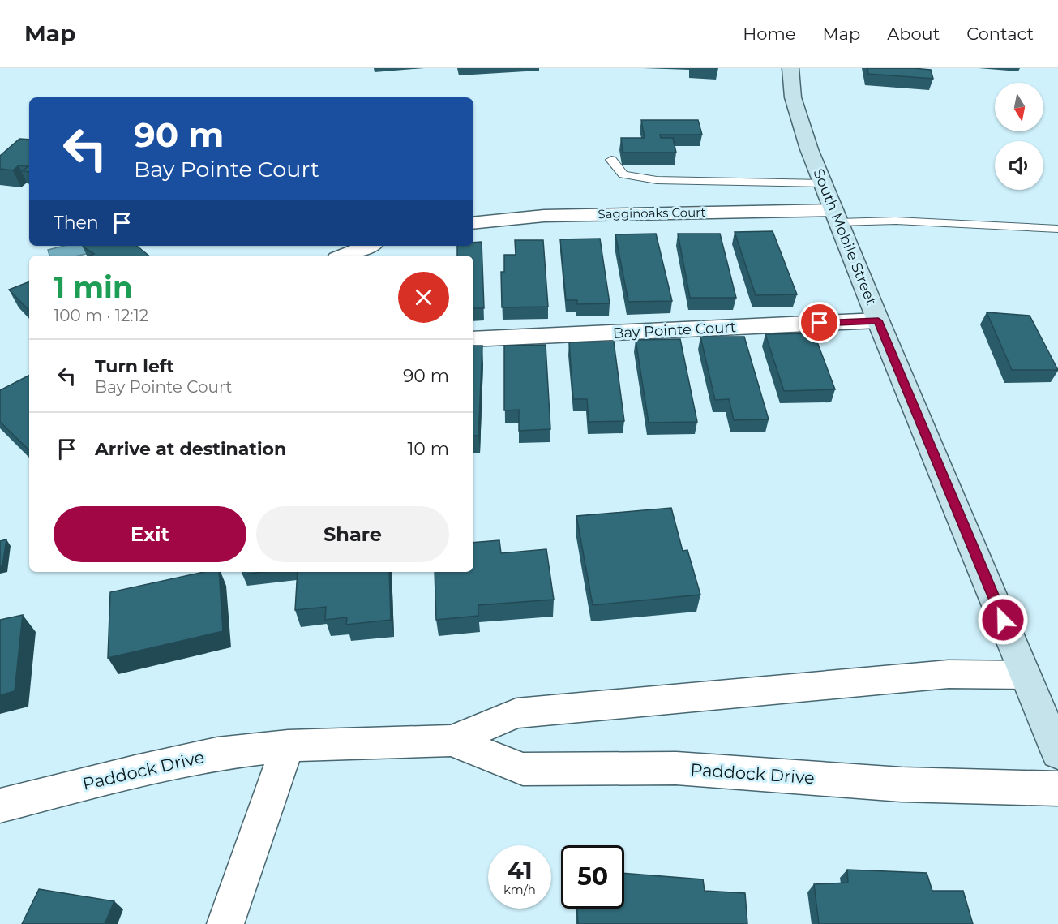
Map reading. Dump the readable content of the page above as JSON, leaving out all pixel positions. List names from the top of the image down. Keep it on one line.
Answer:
{"streets":{"main road":["South Mobile Street"],"street":["Sagginoaks Court","Bay Pointe Court","Paddock Drive"]},"crossings":[["Sagginoaks Court","South Mobile Street"],["South Mobile Street","Bay Pointe Court"],["South Mobile Street","Paddock Drive"]],"north":"bottom","page":{"header":"Map","nav":["Home","Map","About","Contact"],"turn":["90 m","Bay Pointe Court"],"then":"Then","heading":["1 min","100 m · 12:12"],"list":[{"name":"Turn left","note":"Bay Pointe Court","value":"90 m"},{"name":"Arrive at destination","value":"10 m"}],"buttons":["Exit","Share"],"speed":"41 km/h","limit":"50"}}
